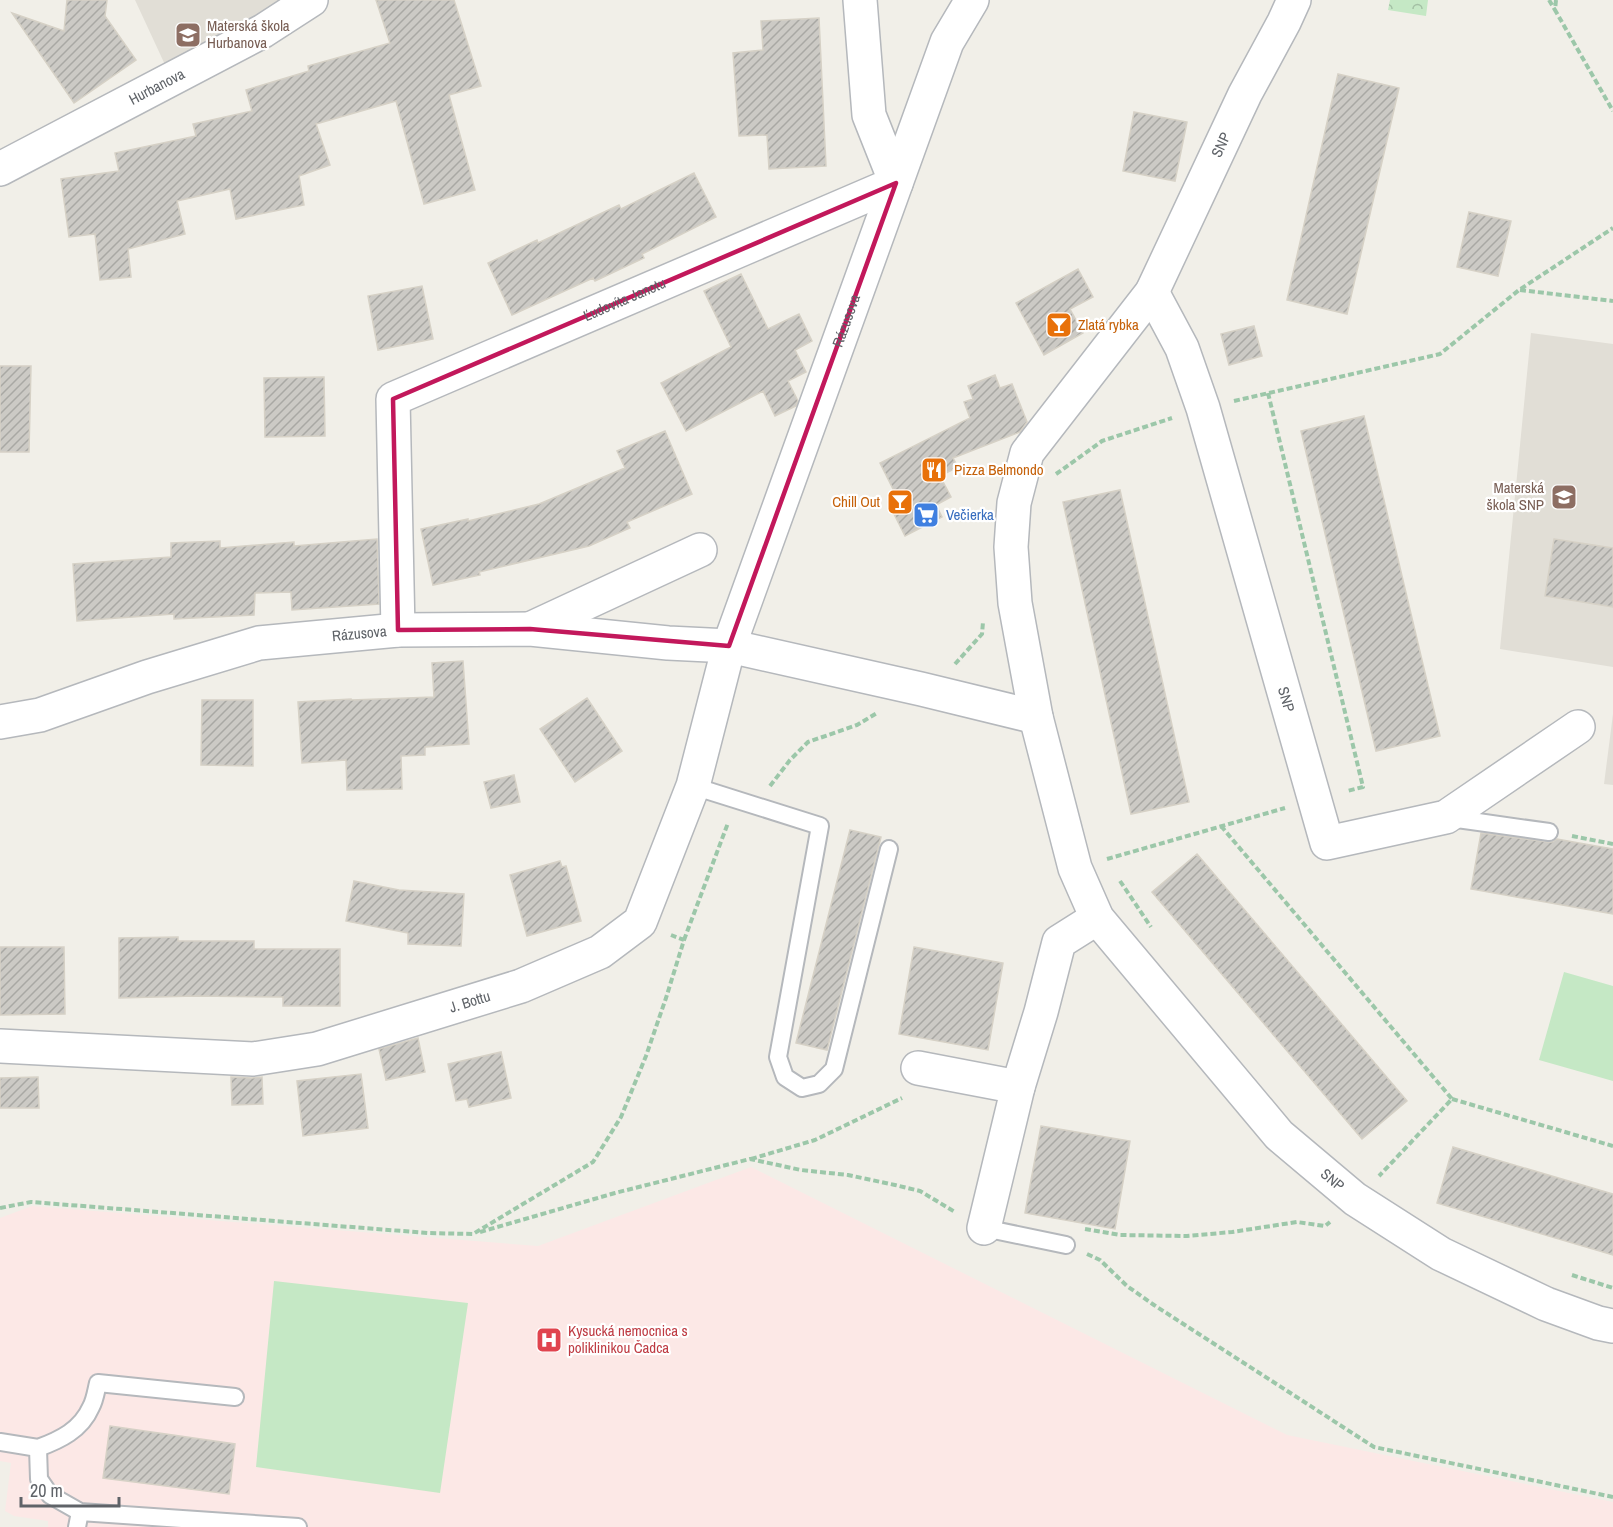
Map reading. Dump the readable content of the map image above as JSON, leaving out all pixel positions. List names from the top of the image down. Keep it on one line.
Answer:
{"streets":{"street":["Hurbanova","SNP","Ľudovíta Janotu","Rázusova","J. Bottu"]},"crossings":[["SNP","Rázusova"],["Ľudovíta Janotu","Rázusova"]],"places":{"school or university":["Materská škola Hurbanova","Materská škola SNP"],"bar":["Zlatá rybka","Chill Out"],"restaurant":["Pizza Belmondo"],"supermarket":["Večierka"],"hospital":["Kysucká nemocnica s poliklinikou Čadca"]},"scale_bar":"20 m"}
